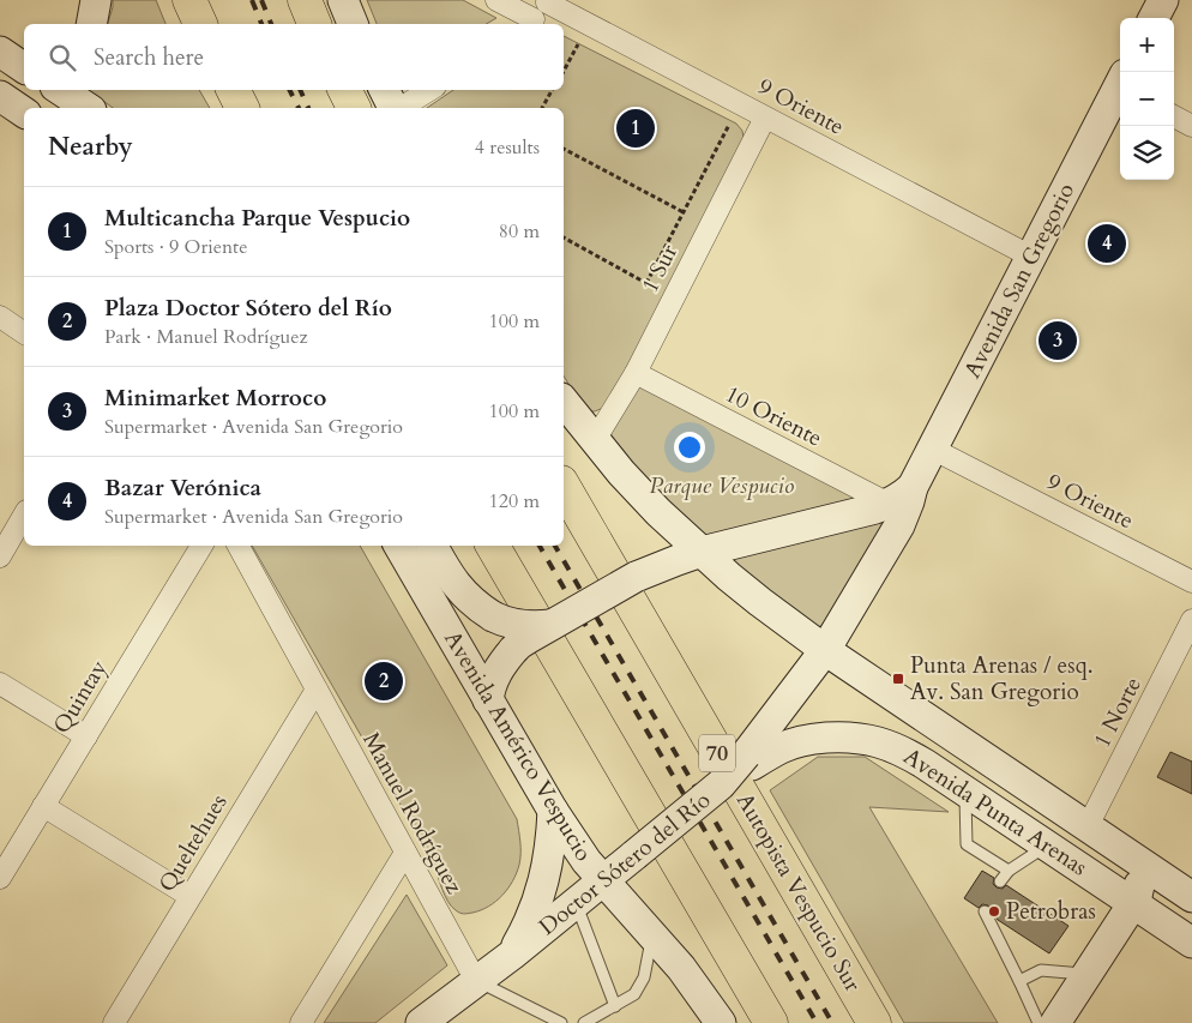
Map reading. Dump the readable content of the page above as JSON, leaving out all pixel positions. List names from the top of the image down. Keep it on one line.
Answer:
{"streets":{"highway":["70","Autopista Vespucio Sur"],"main road":["Avenida San Gregorio","Avenida Américo Vespucio","Avenida Punta Arenas","Doctor Sótero del Río"],"street":["9 Oriente","1 Sur","10 Oriente","Quintay","1 Norte","Manuel Rodríguez","Queltehues"]},"crossings":[["9 Oriente","1 Sur"],["9 Oriente","Avenida San Gregorio"],["1 Sur","10 Oriente"],["Avenida San Gregorio","10 Oriente"],["Avenida San Gregorio","Avenida Américo Vespucio"],["Avenida San Gregorio","Avenida Punta Arenas"],["1 Norte","Avenida Punta Arenas"],["Avenida Américo Vespucio","Doctor Sótero del Río"],["Avenida Punta Arenas","Doctor Sótero del Río"],["Manuel Rodríguez","Queltehues"],["Manuel Rodríguez","Doctor Sótero del Río"]],"parks":["Parque Vespucio"],"places":{"transit":["Punta Arenas / esq. Av. San Gregorio"],"other":["Petrobras"]},"page":{"map_buttons":["+","−"],"search":"Search here","pins":["1","4","3","2"],"heading":["Nearby","4 results"],"list":[{"mark":"1","name":"Multicancha Parque Vespucio","note":"Sports · 9 Oriente","value":"80 m"},{"mark":"2","name":"Plaza Doctor Sótero del Río","note":"Park · Manuel Rodríguez","value":"100 m"},{"mark":"3","name":"Minimarket Morroco","note":"Supermarket · Avenida San Gregorio","value":"100 m"},{"mark":"4","name":"Bazar Verónica","note":"Supermarket · Avenida San Gregorio","value":"120 m"}]}}
